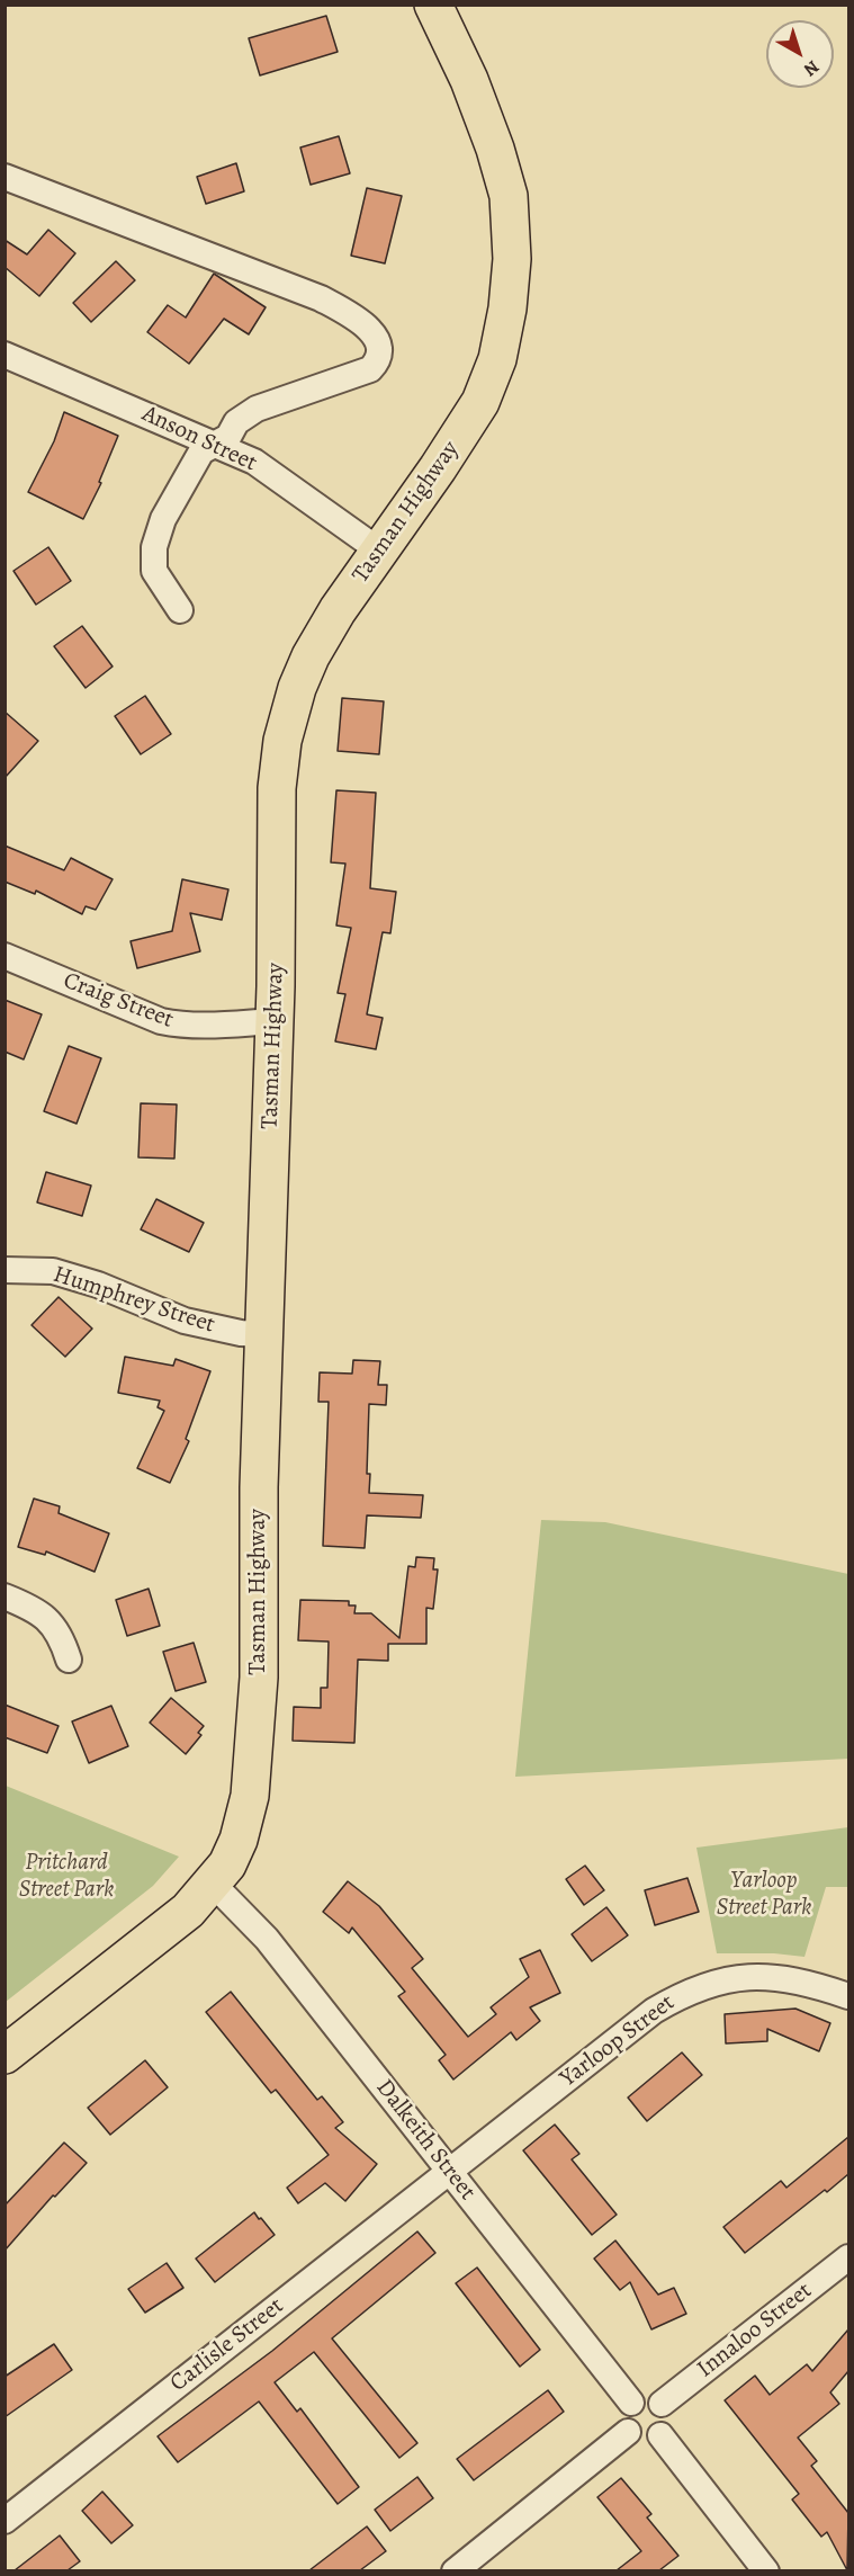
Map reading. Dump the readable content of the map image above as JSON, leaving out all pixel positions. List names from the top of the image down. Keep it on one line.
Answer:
{"streets":{"highway":["Tasman Highway"],"street":["Anson Street","Craig Street","Humphrey Street","Yarloop Street","Dalkeith Street","Innaloo Street","Carlisle Street"]},"crossings":[["Anson Street","Tasman Highway"],["Tasman Highway","Craig Street"],["Tasman Highway","Humphrey Street"],["Tasman Highway","Dalkeith Street"],["Yarloop Street","Dalkeith Street"],["Yarloop Street","Carlisle Street"],["Dalkeith Street","Innaloo Street"],["Dalkeith Street","Carlisle Street"]],"parks":["Pritchard Street Park","Yarloop Street Park"],"north":"bottom right"}
